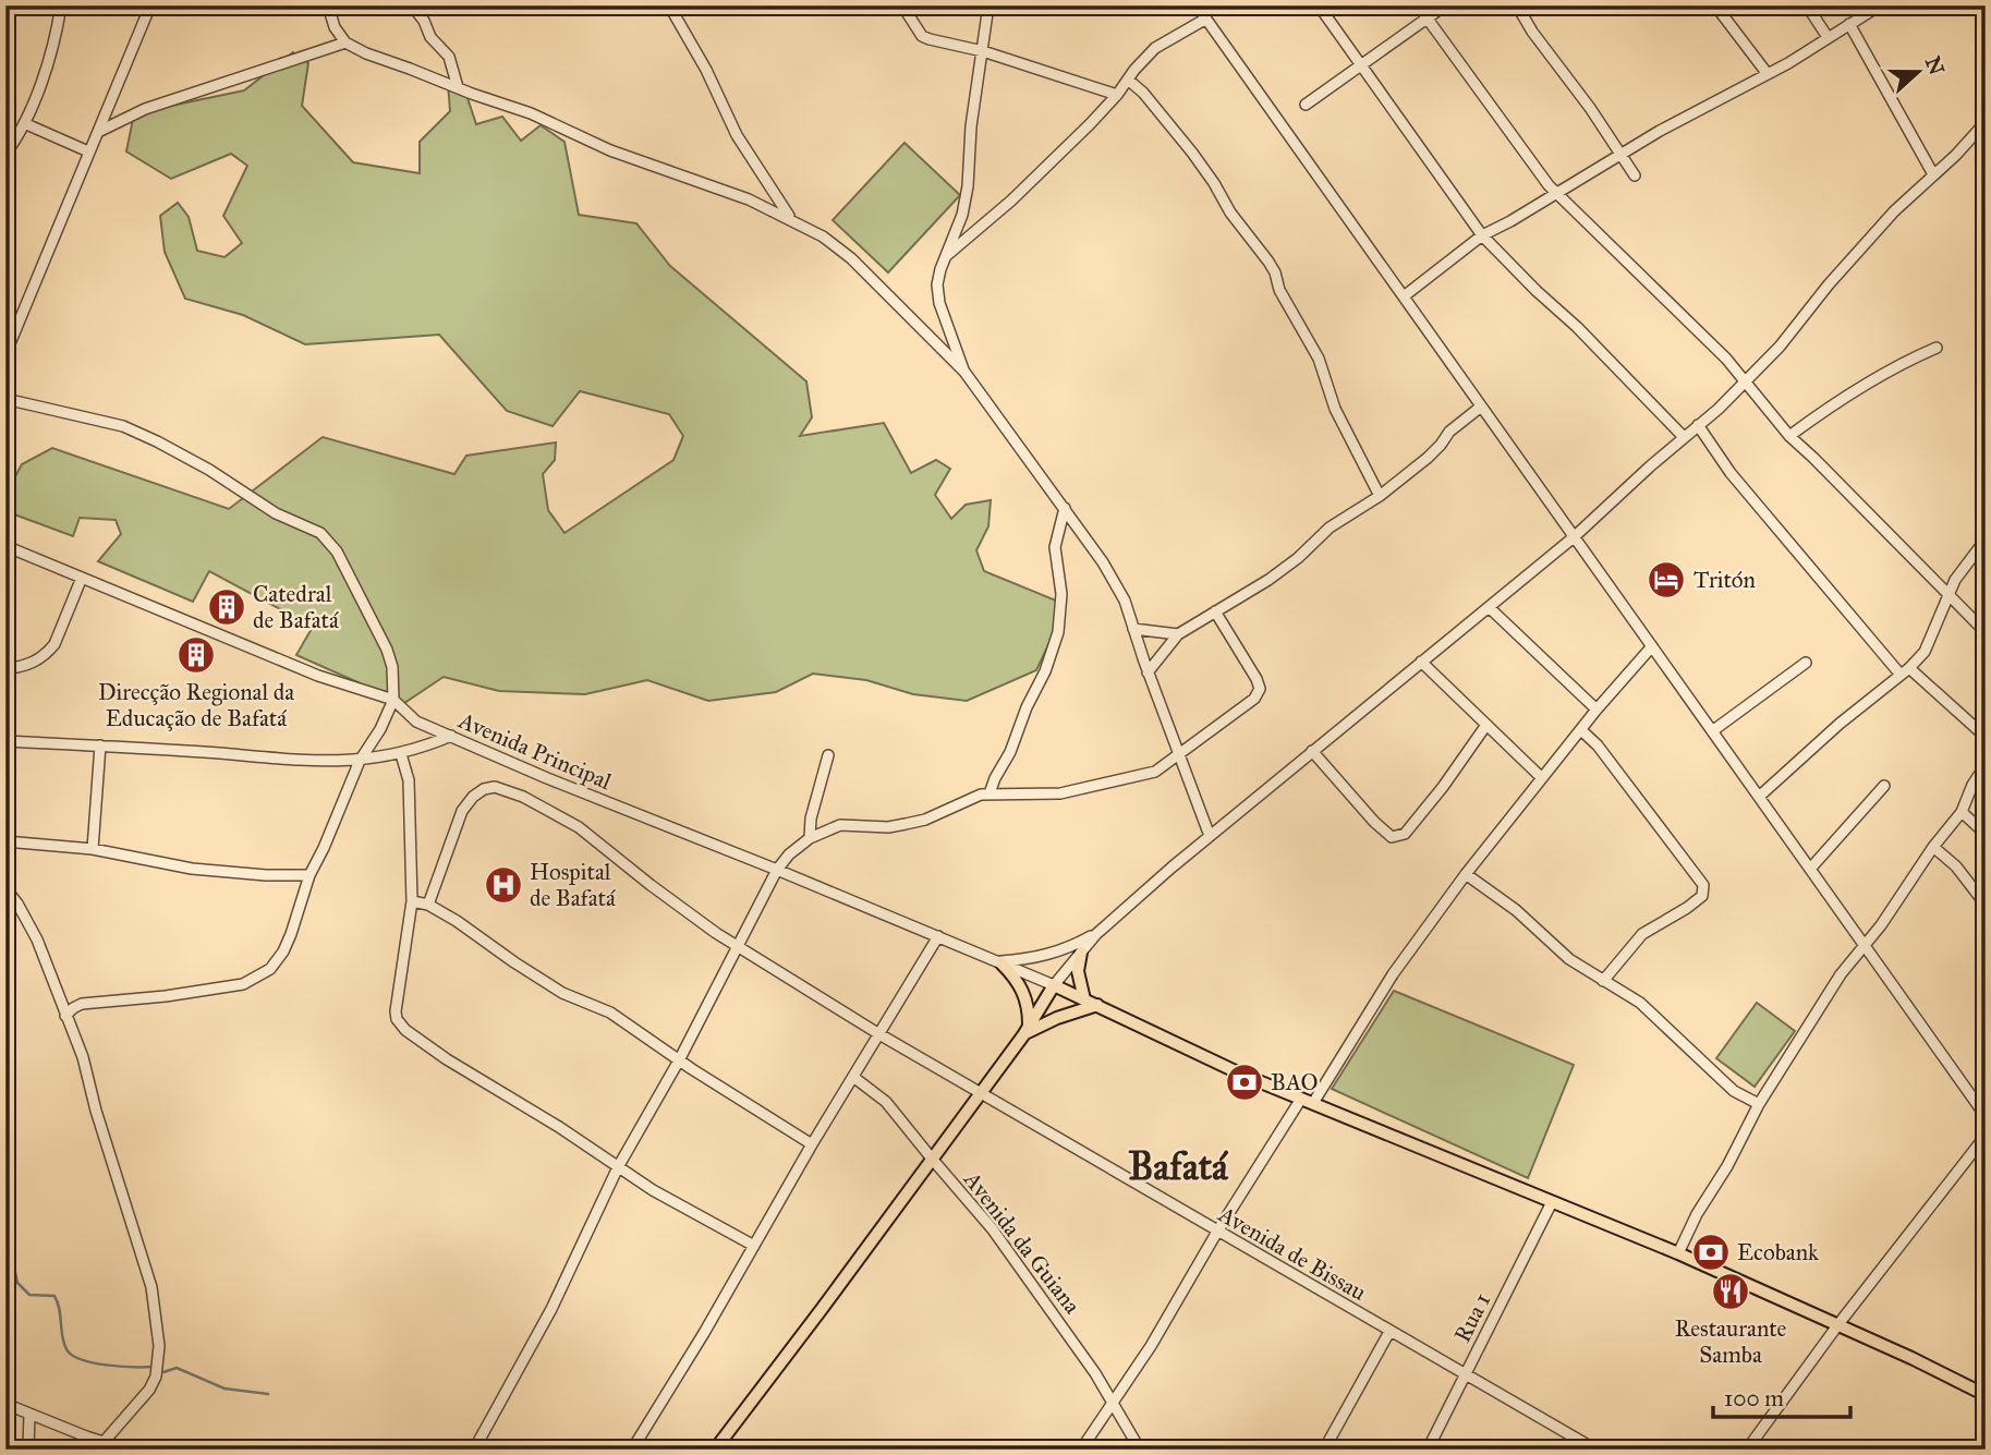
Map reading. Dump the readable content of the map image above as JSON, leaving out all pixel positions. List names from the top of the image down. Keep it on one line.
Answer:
{"streets":{"street":["Avenida Principal","Avenida da Guiana","Avenida de Bissau","Rua 1"]},"crossings":[["Avenida de Bissau","Rua 1"]],"districts":["Bafatá"],"places":{"hotel":["Tritón"],"building":["Catedral de Bafatá","Direcção Regional da Educação de Bafatá"],"hospital":["Hospital de Bafatá"],"bank":["BAO","Ecobank"],"restaurant":["Restaurante Samba"]},"scale_bar":"100 m","north":"right"}
